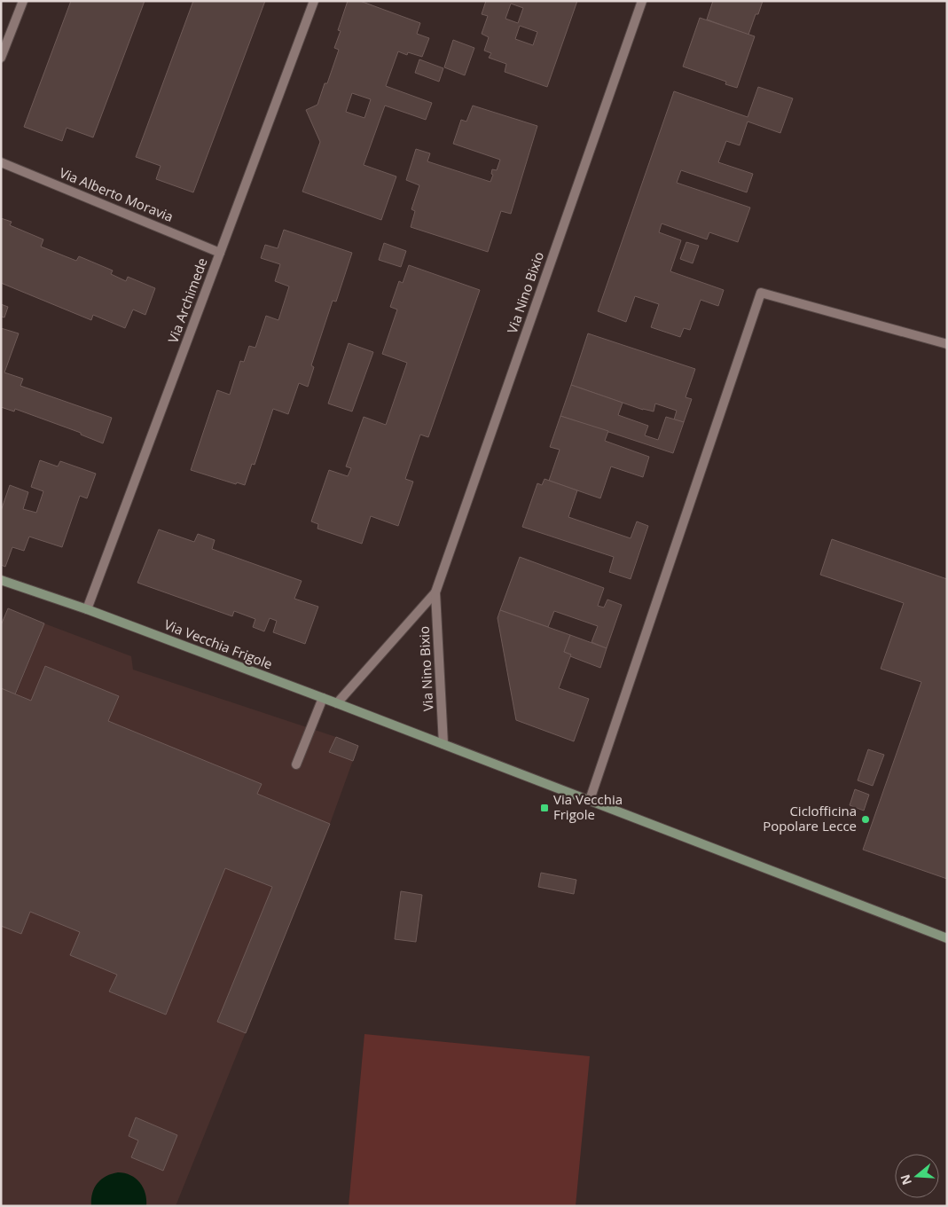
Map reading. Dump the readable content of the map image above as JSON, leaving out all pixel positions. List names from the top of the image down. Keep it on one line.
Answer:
{"streets":{"street":["Via Alberto Moravia","Via Nino Bixio","Via Archimede","Via Vecchia Frigole"]},"crossings":[["Via Alberto Moravia","Via Archimede"],["Via Nino Bixio","Via Vecchia Frigole"],["Via Archimede","Via Vecchia Frigole"]],"places":{"transit":["Via Vecchia Frigole"],"other":["Ciclofficina Popolare Lecce"]},"north":"left"}
